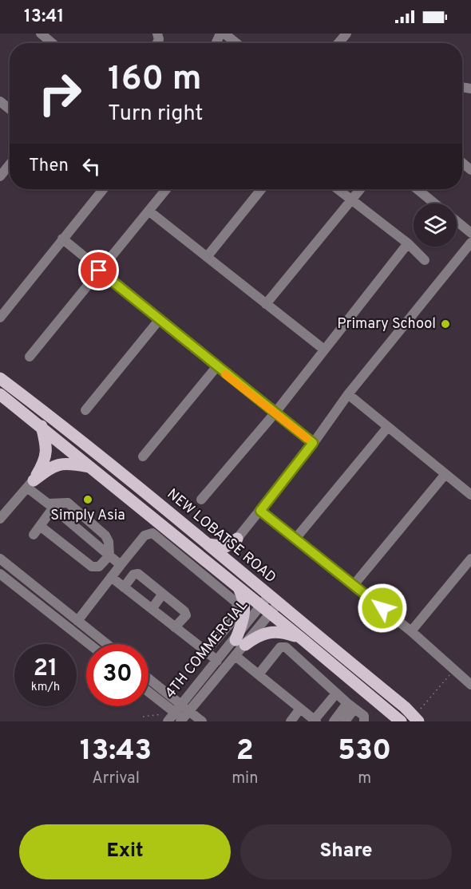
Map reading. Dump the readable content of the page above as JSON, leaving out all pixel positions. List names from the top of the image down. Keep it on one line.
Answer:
{"streets":{"main road":["NEW LOBATSE ROAD"],"street":["4TH COMMERCIAL"]},"crossings":[["NEW LOBATSE ROAD","4TH COMMERCIAL"]],"places":["Primary School","Simply Asia"],"page":{"status":"13:41","turn":["160 m","Turn right"],"then":"Then","speed":"21 km/h","limit":"30","eta":["13:43","Arrival","2","min","530","m"],"buttons":["Exit","Share"]}}
